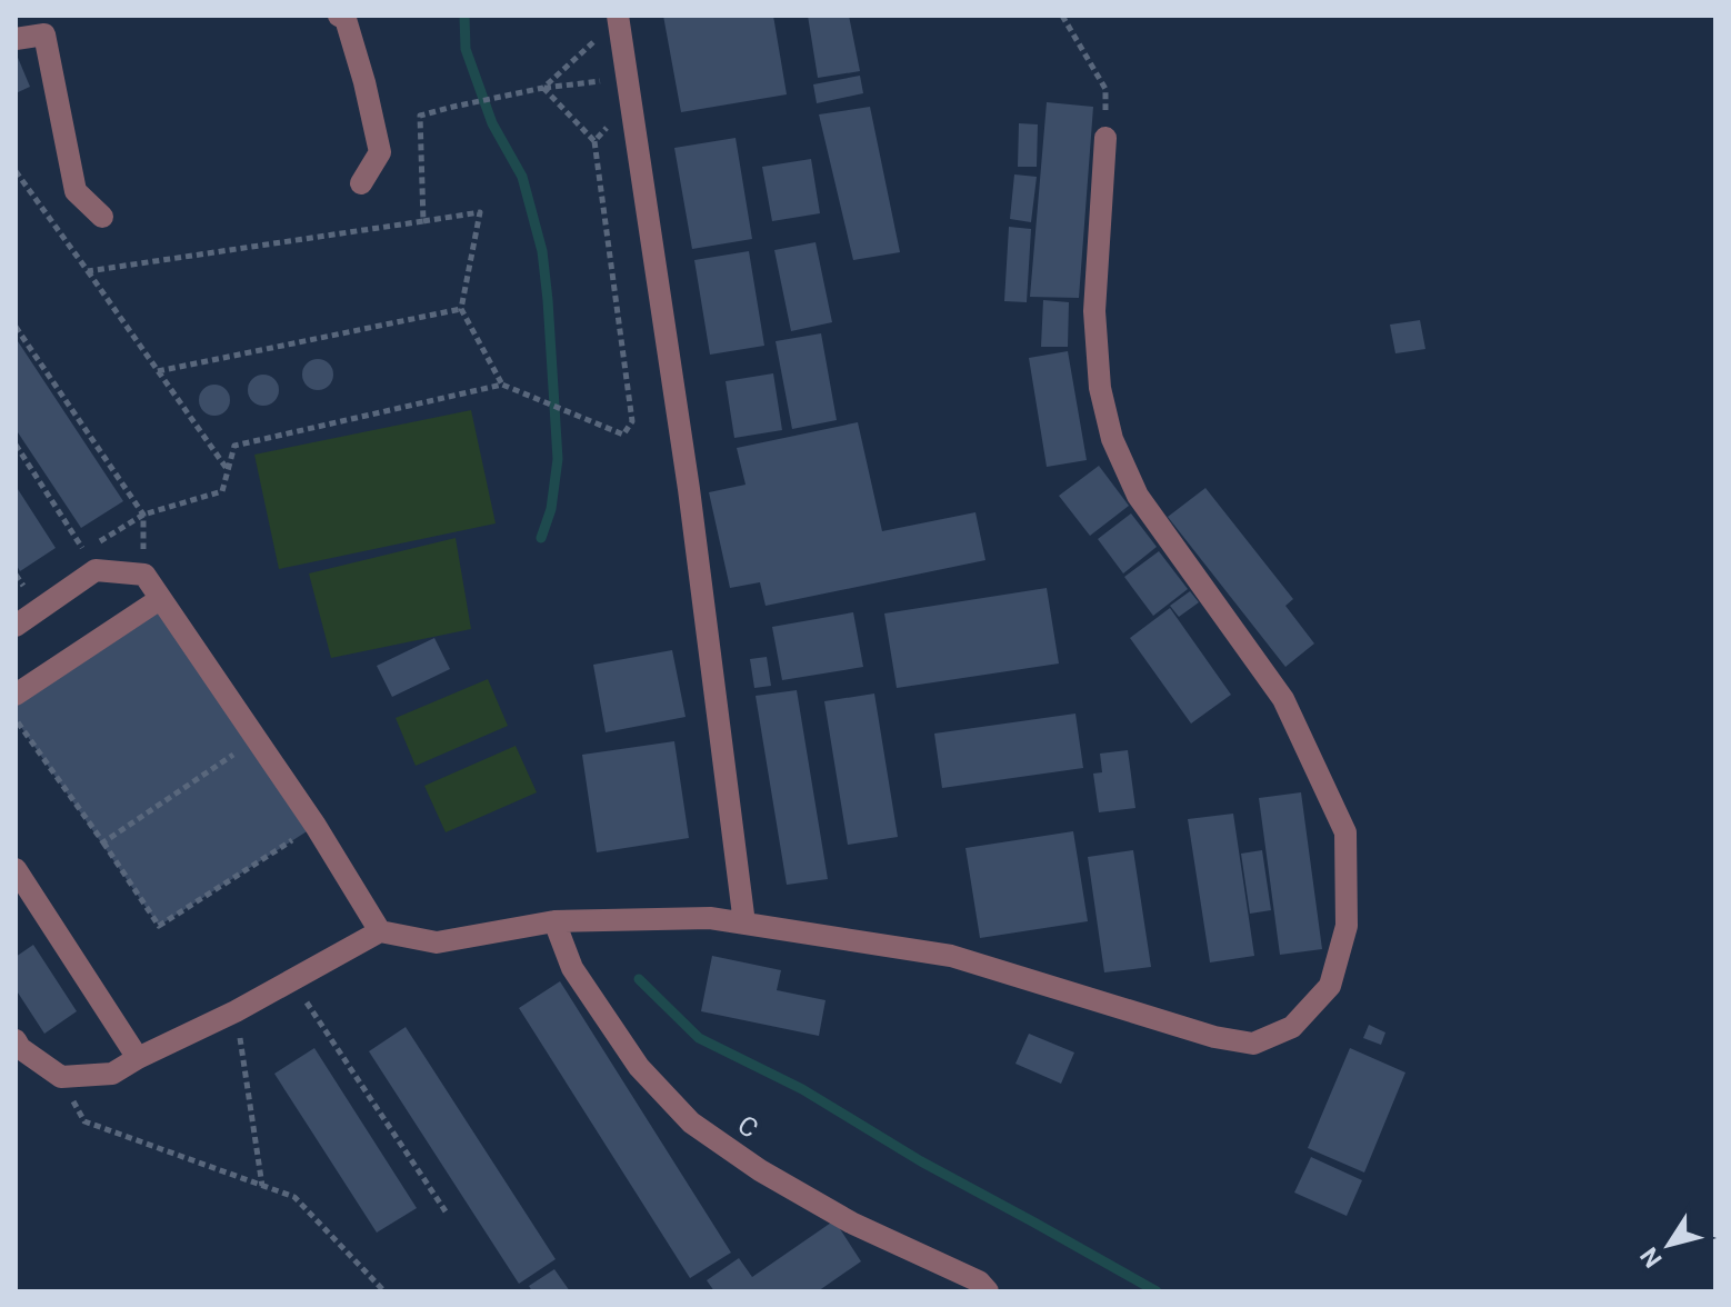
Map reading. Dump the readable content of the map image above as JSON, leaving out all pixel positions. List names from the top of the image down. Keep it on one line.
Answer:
{"streets":{"street":["C"]},"north":"bottom left"}
